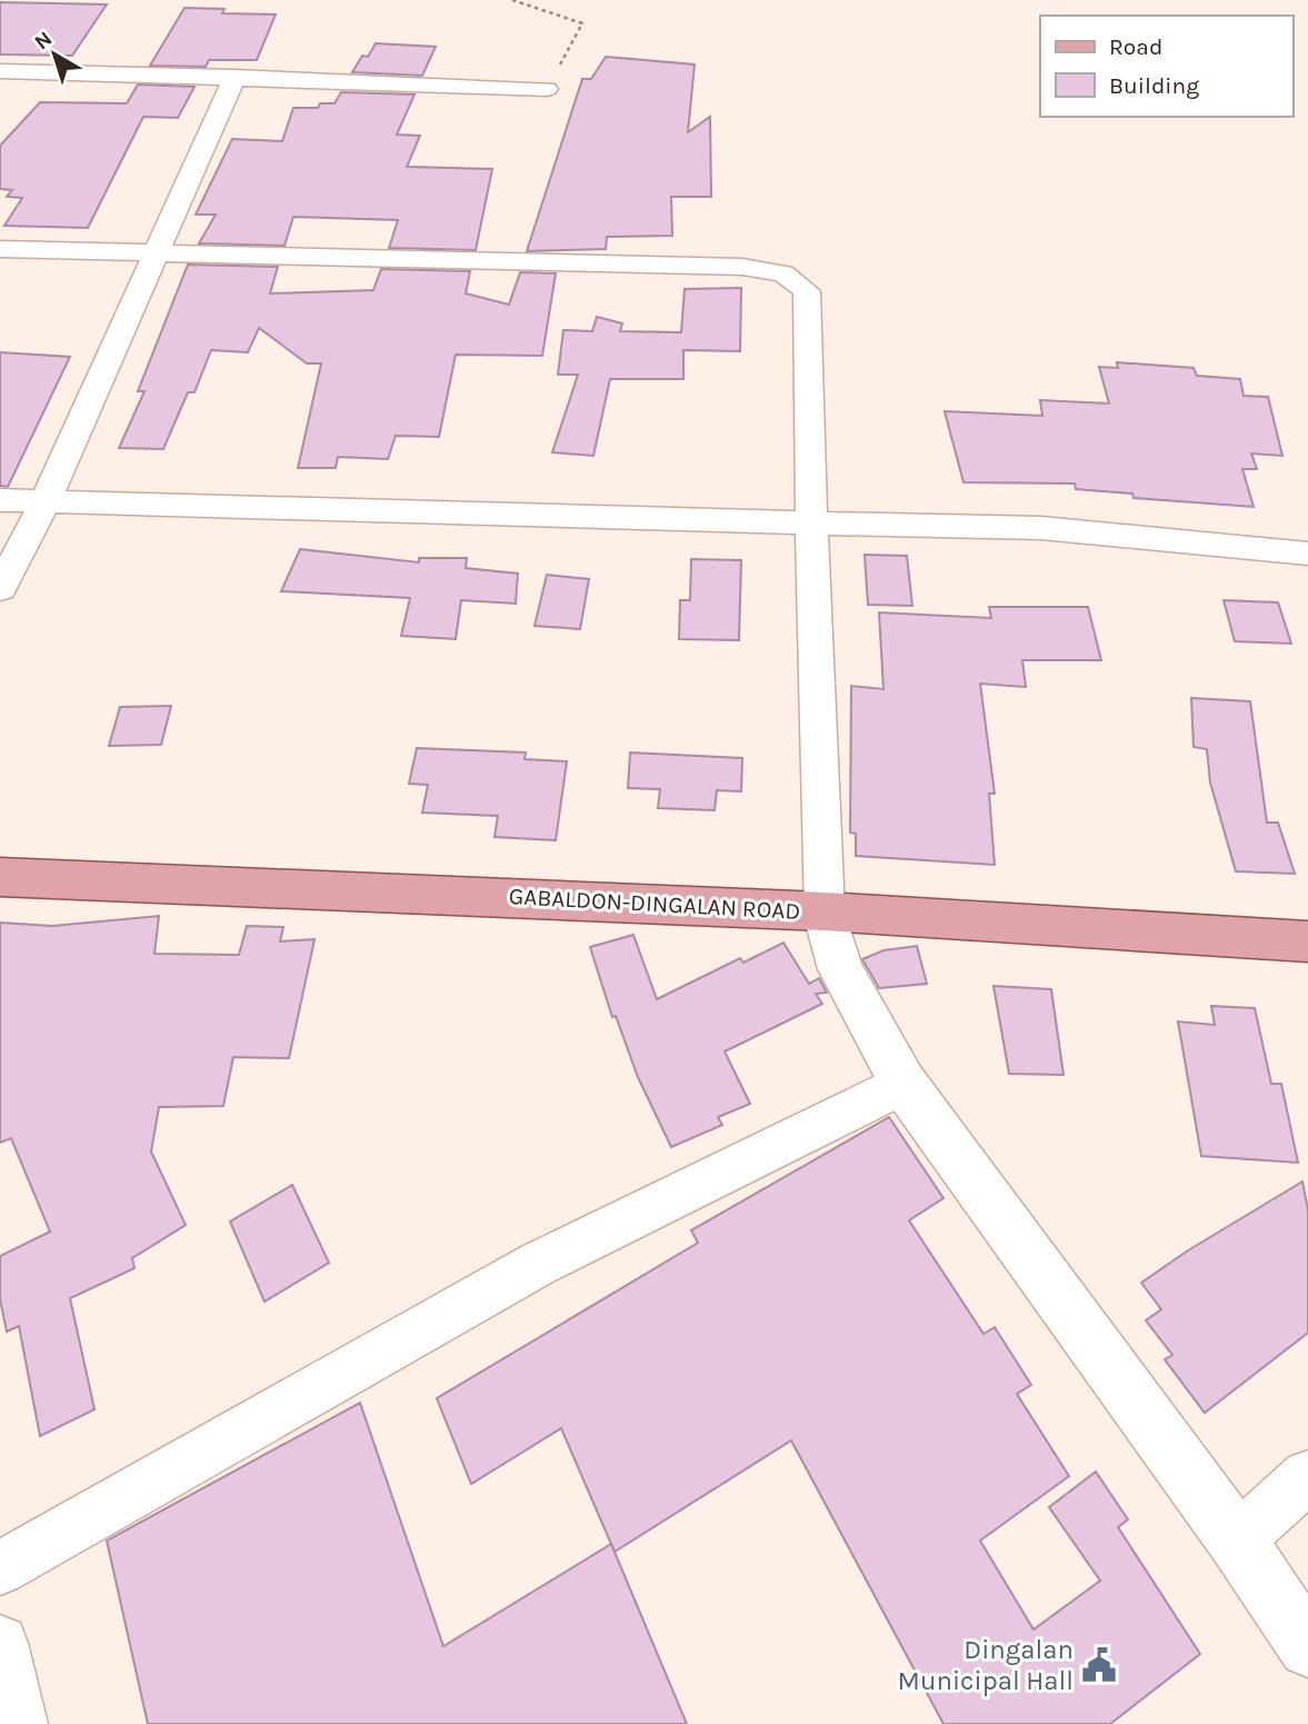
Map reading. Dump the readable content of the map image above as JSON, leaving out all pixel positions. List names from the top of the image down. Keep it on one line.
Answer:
{"streets":{"main road":["GABALDON-DINGALAN ROAD"]},"places":{"public building":["Dingalan Municipal Hall"]},"legend":["Road","Building"],"north":"top left"}
